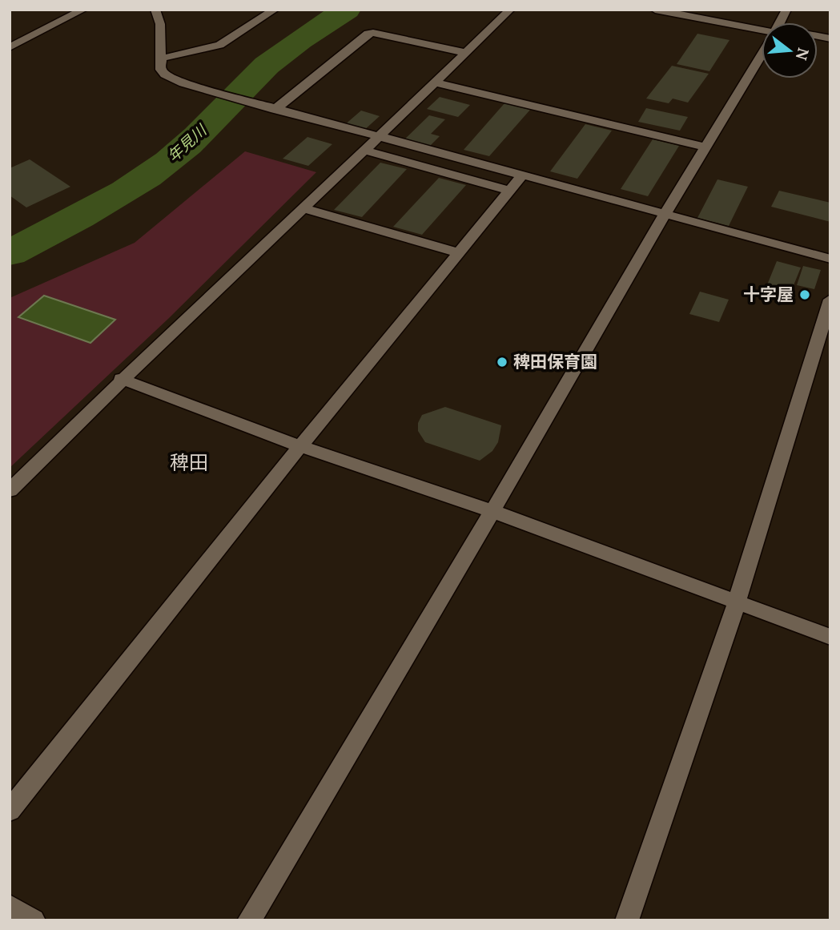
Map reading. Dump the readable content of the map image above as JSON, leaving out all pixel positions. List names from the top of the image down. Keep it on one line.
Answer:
{"districts":["稗田"],"water":["年見川"],"places":["十字屋","稗田保育園"],"north":"right"}
